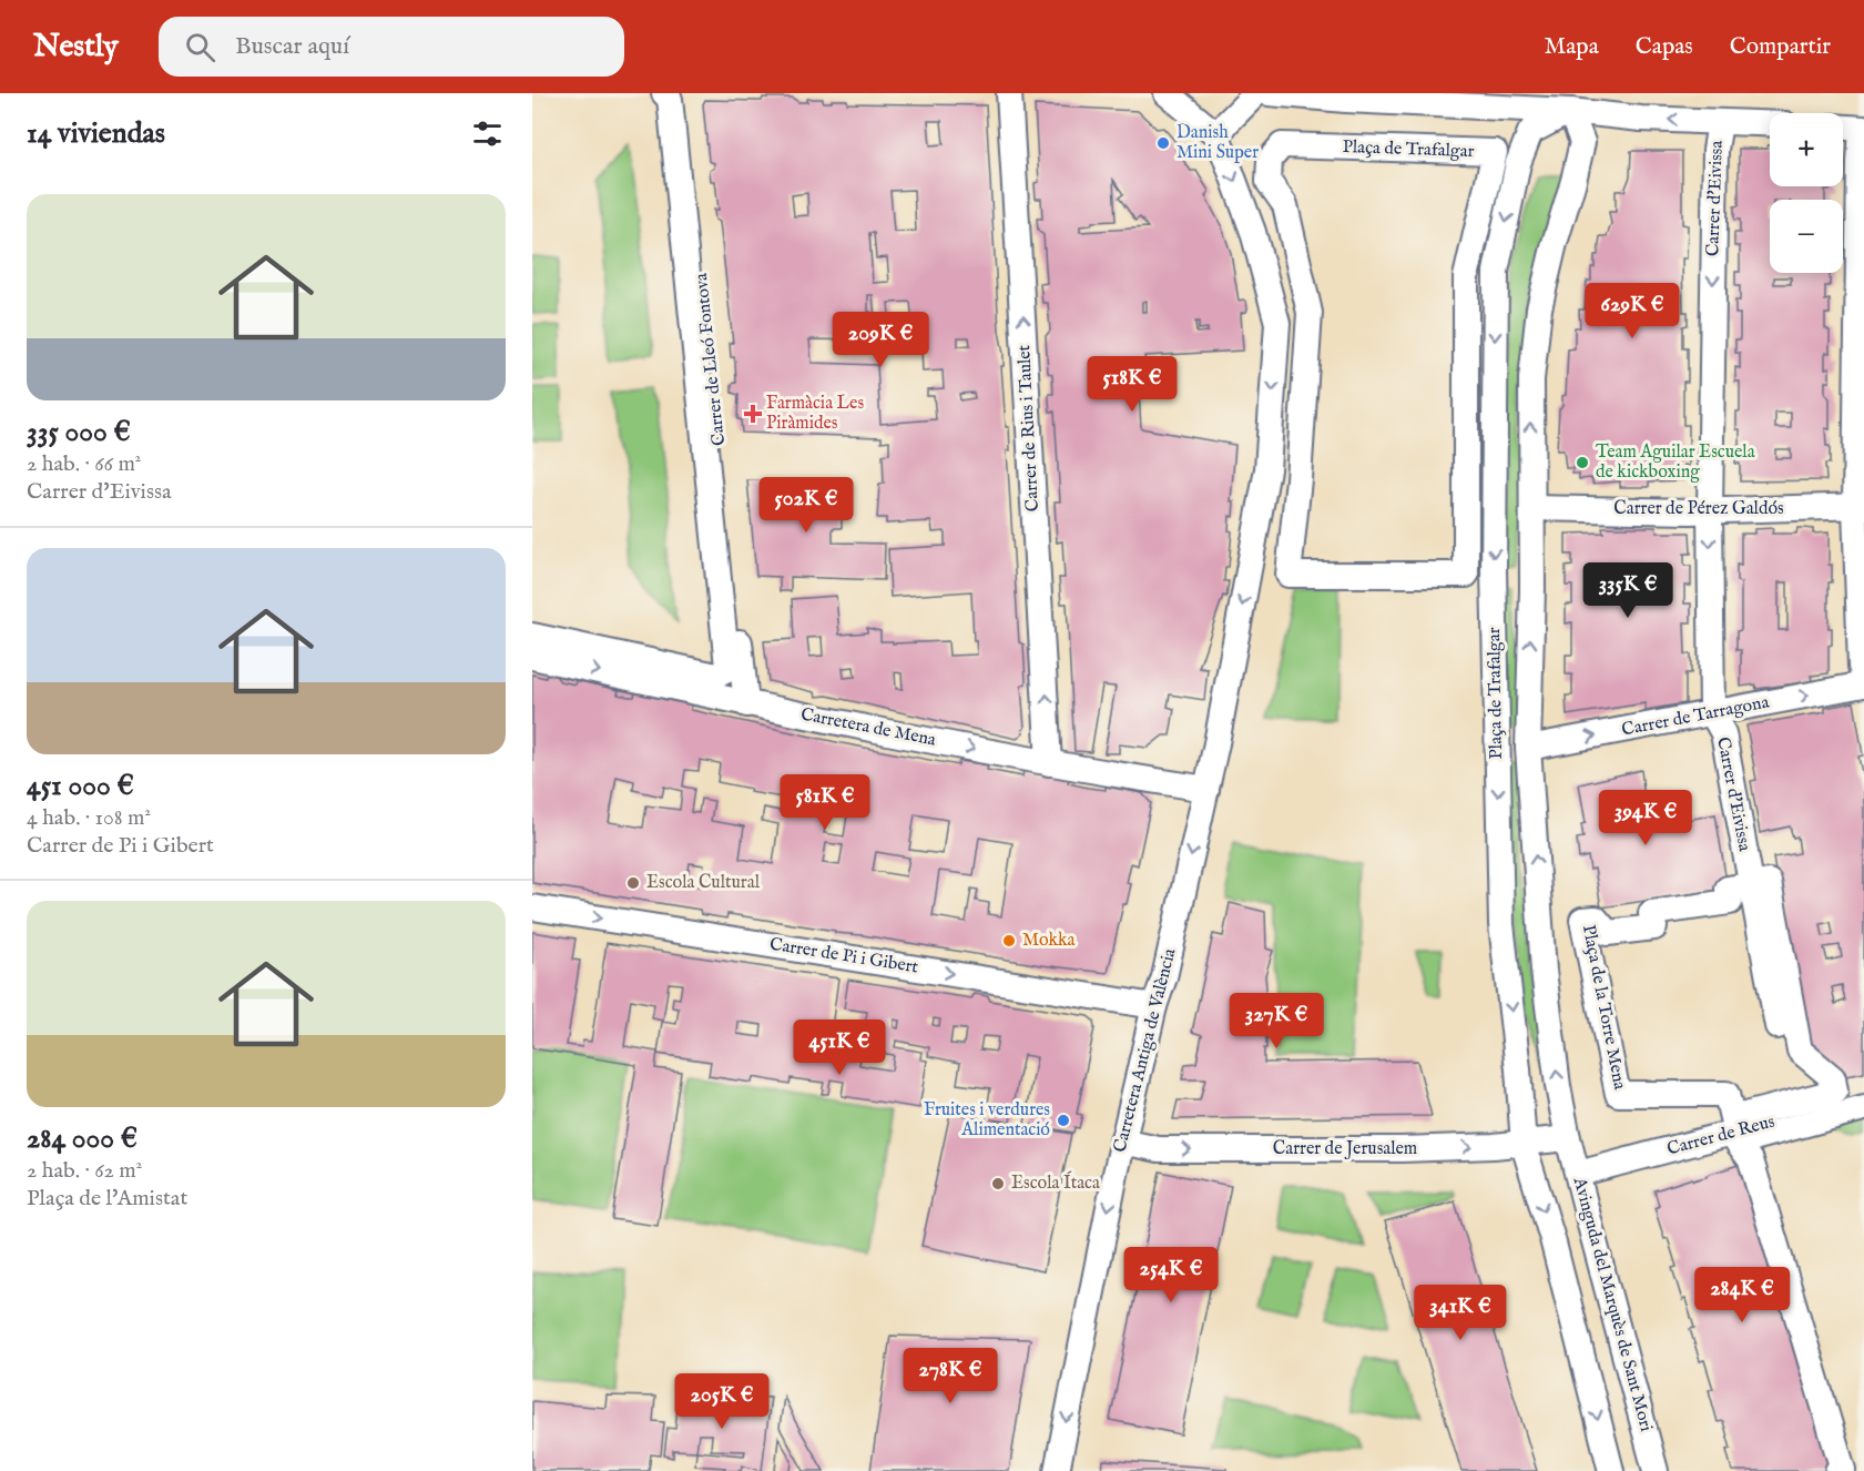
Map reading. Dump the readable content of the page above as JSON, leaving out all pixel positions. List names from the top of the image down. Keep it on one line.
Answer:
{"streets":{"street":["Plaça de Trafalgar","Carrer d'Eivissa","Carrer de Lleó Fontova","Carrer de Rius i Taulet","Carrer de Pérez Galdós","Carrer de Tarragona","Carretera de Mena","Carrer de Pi i Gibert","Plaça de la Torre Mena","Carretera Antiga de València","Carrer de Reus","Carrer de Jerusalem","Avinguda del Marquès de Sant Mori"]},"crossings":[["Plaça de Trafalgar","Carrer de Pérez Galdós"],["Plaça de Trafalgar","Carrer de Tarragona"],["Plaça de Trafalgar","Carrer de Jerusalem"],["Plaça de Trafalgar","Avinguda del Marquès de Sant Mori"],["Carrer d'Eivissa","Carrer de Pérez Galdós"],["Carrer d'Eivissa","Carrer de Tarragona"],["Carrer d'Eivissa","Plaça de la Torre Mena"],["Carrer de Lleó Fontova","Carretera de Mena"],["Carrer de Rius i Taulet","Carretera de Mena"],["Carretera de Mena","Carretera Antiga de València"],["Carrer de Pi i Gibert","Carretera Antiga de València"],["Carretera Antiga de València","Carrer de Jerusalem"],["Carrer de Reus","Avinguda del Marquès de Sant Mori"],["Carrer de Jerusalem","Avinguda del Marquès de Sant Mori"]],"one_way":["Carrer de Tarragona","Carretera de Mena","Carrer de Pi i Gibert","Carretera Antiga de València","Carrer de Jerusalem"],"places":{"other":["Danish Mini Super","Team Aguilar Escuela de kickboxing","Escola Cultural","Mokka","Fruites i verdures Alimentació","Escola Ítaca"],"health":["Farmàcia Les Piràmides"]},"page":{"header":"Nestly","search":"Buscar aquí","nav":["Mapa","Capas","Compartir"],"heading":"14 viviendas","map_buttons":["+","−"],"list":[{"name":"335 000 €","note":"2 hab. · 66 m² · Carrer d'Eivissa"},{"name":"451 000 €","note":"4 hab. · 108 m² · Carrer de Pi i Gibert"},{"name":"284 000 €","note":"2 hab. · 62 m² · Plaça de l'Amistat"}],"price":["629K €","209K €","518K €","502K €","335K €","581K €","394K €","327K €","451K €","254K €","284K €","341K €","278K €","205K €"]}}
